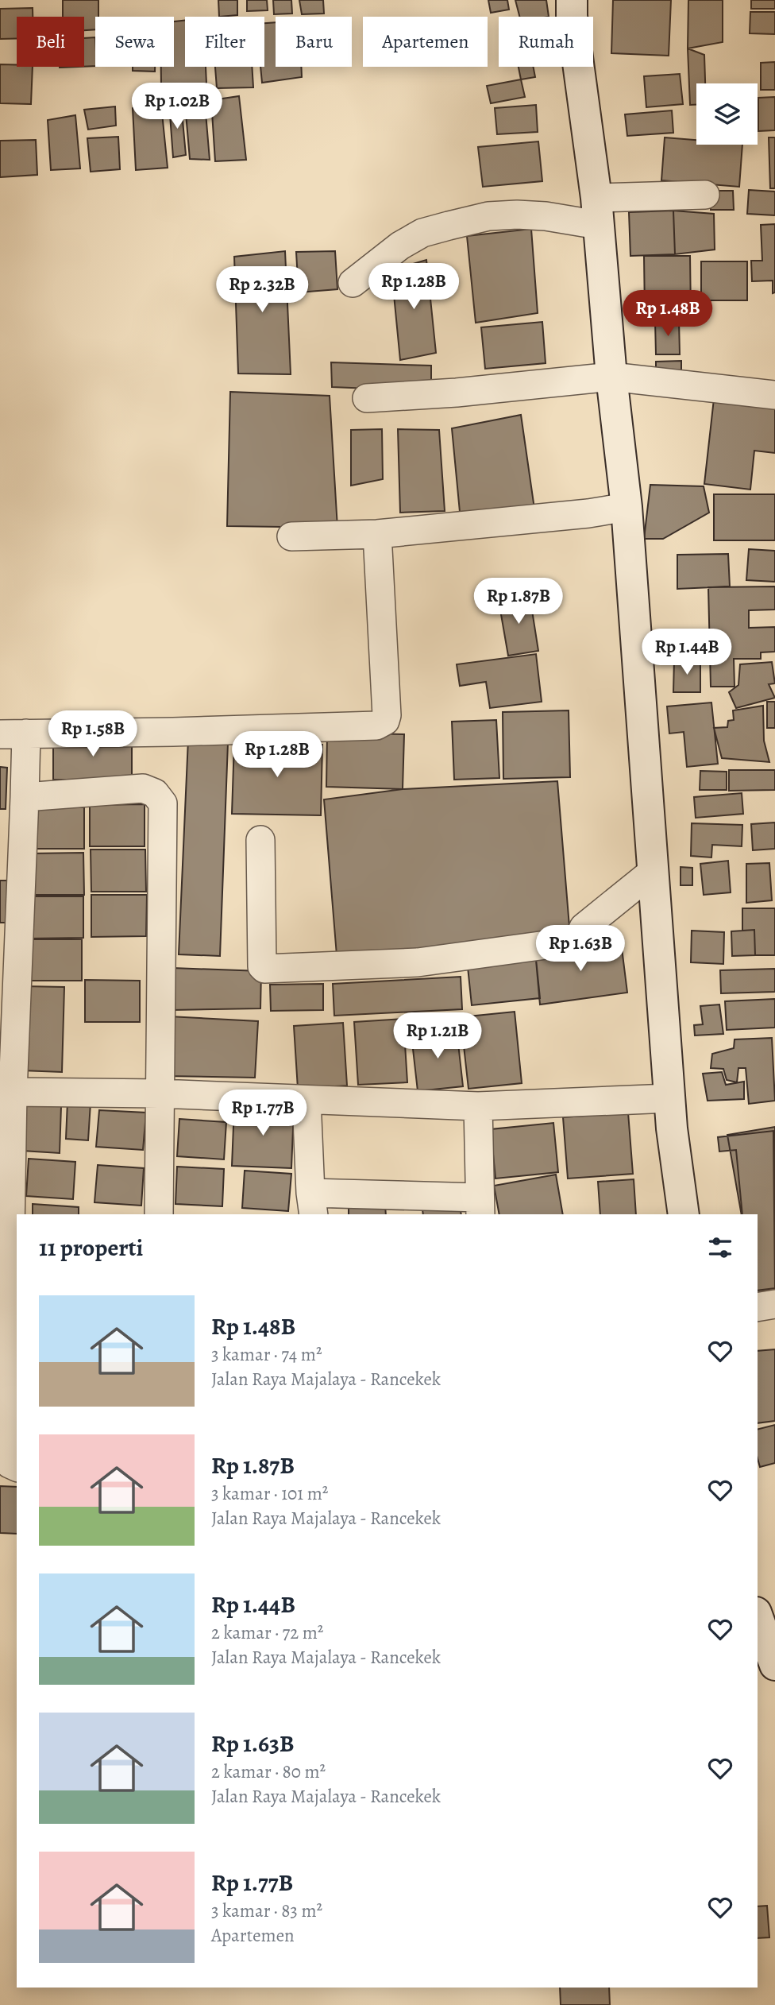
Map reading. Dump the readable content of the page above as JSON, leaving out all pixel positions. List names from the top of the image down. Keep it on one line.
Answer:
{"page":{"chip":["Beli","Sewa","Filter","Baru","Apartemen","Rumah"],"price":["Rp 1.02B","Rp 1.28B","Rp 2.32B","Rp 1.48B","Rp 1.87B","Rp 1.44B","Rp 1.58B","Rp 1.28B","Rp 1.63B","Rp 1.21B","Rp 1.77B"],"heading":"11 properti","list":[{"name":"Rp 1.48B","note":"3 kamar · 74 m² · Jalan Raya Majalaya - Rancekek"},{"name":"Rp 1.87B","note":"3 kamar · 101 m² · Jalan Raya Majalaya - Rancekek"},{"name":"Rp 1.44B","note":"2 kamar · 72 m² · Jalan Raya Majalaya - Rancekek"},{"name":"Rp 1.63B","note":"2 kamar · 80 m² · Jalan Raya Majalaya - Rancekek"},{"name":"Rp 1.77B","note":"3 kamar · 83 m² · Apartemen"}]}}
